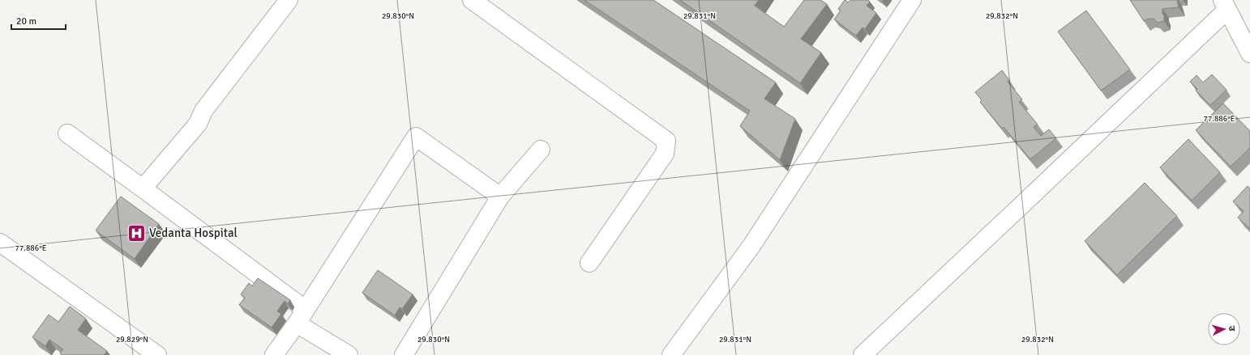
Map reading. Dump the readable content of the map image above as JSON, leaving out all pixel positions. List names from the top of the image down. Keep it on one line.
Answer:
{"places":{"hospital":["Vedanta Hospital"]},"scale_bar":"20 m","north":"right","coordinates":["29.830°N","29.831°N","29.832°N","77.886°E","29.829°N"]}
